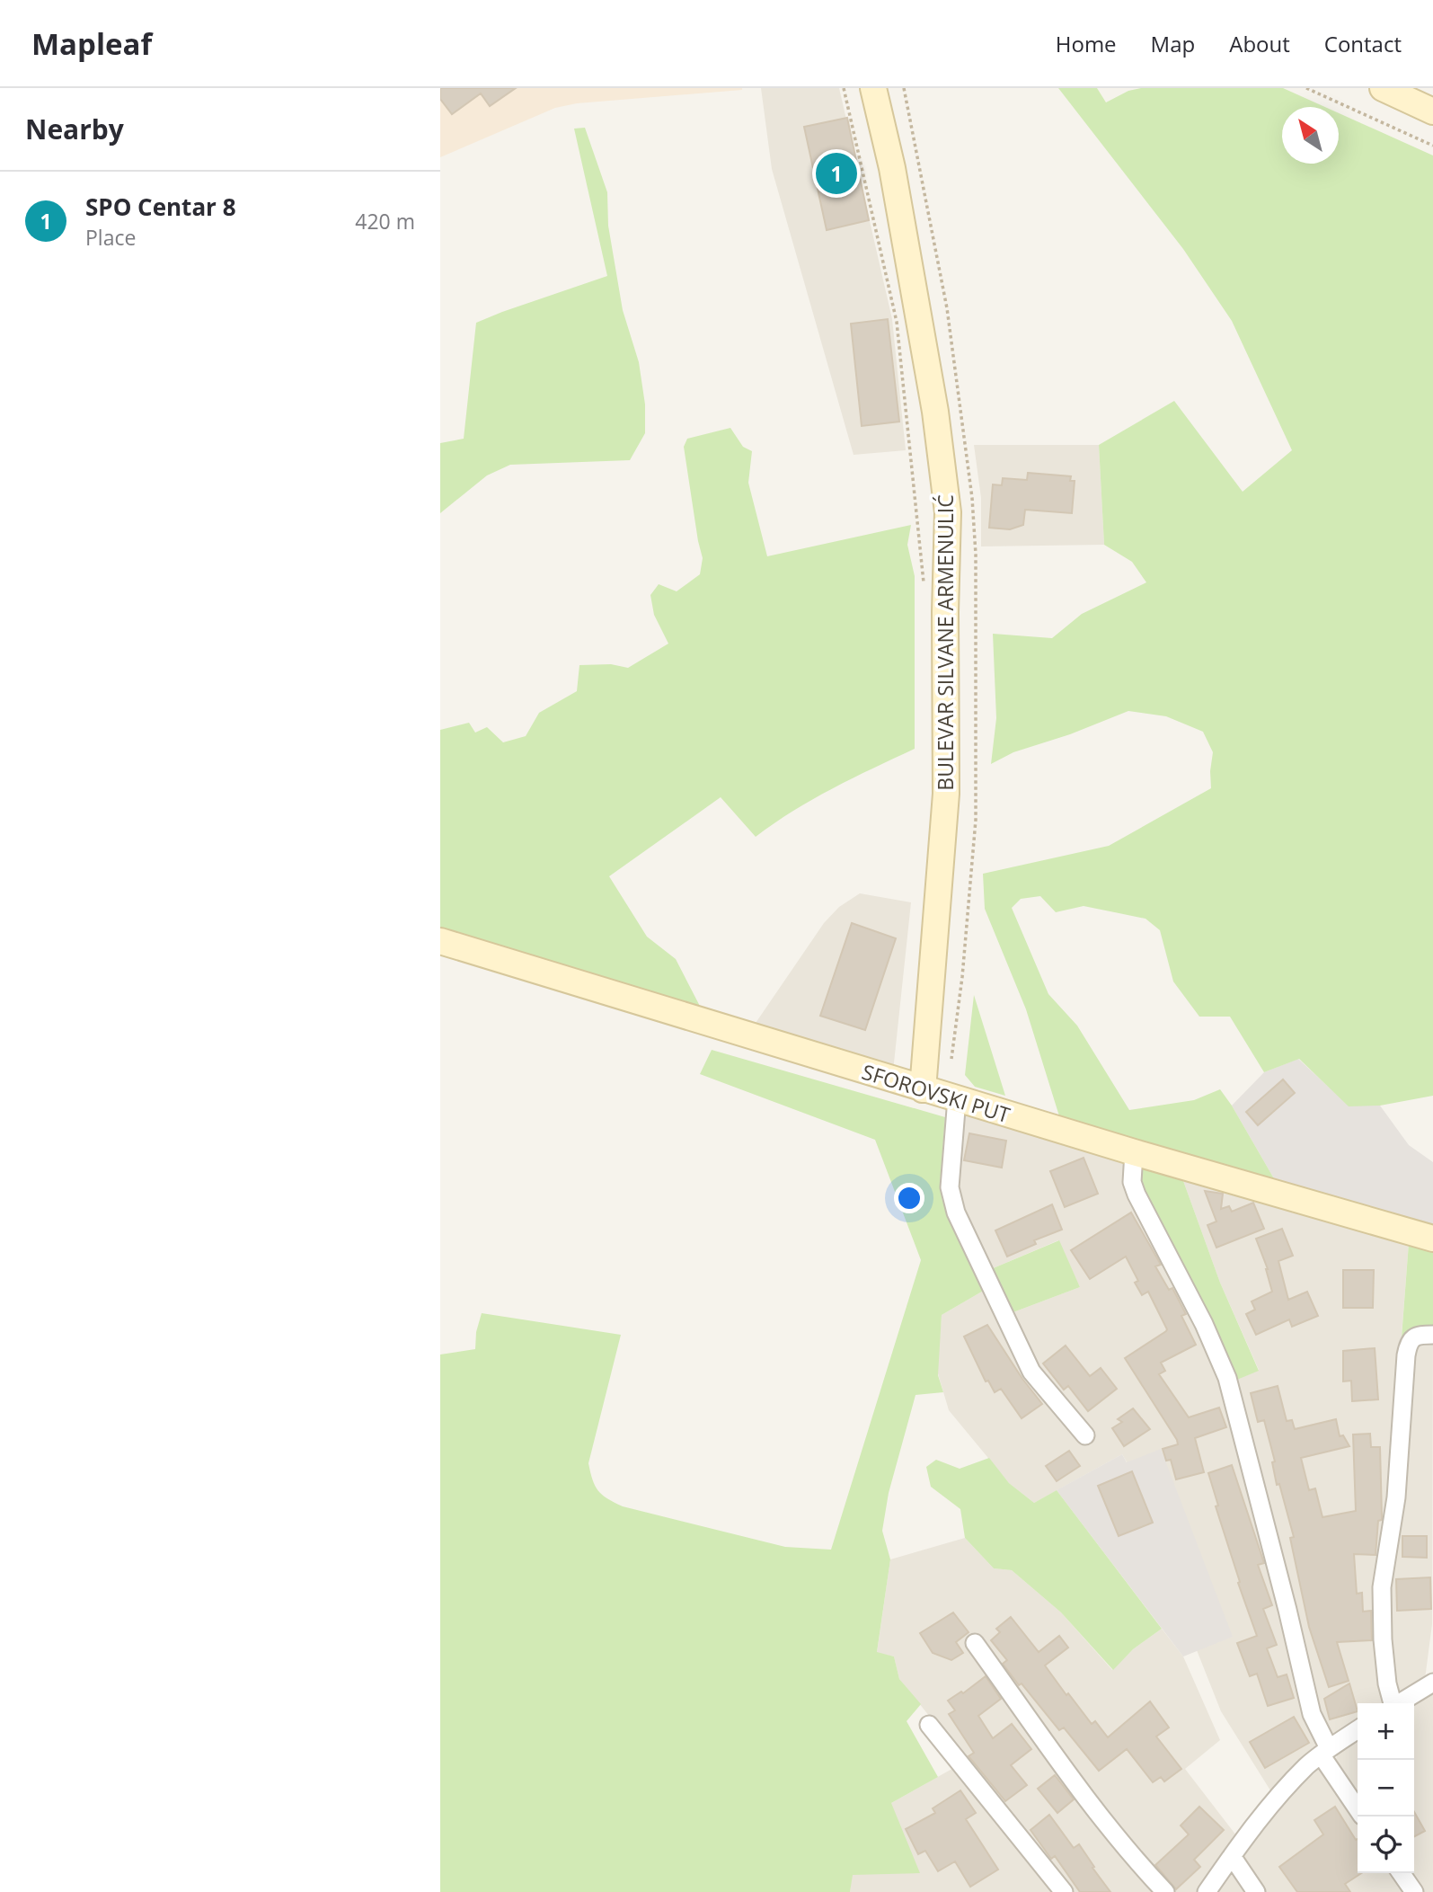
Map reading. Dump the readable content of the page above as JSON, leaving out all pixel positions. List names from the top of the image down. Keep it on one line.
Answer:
{"streets":{"street":["BULEVAR SILVANE ARMENULIĆ","SFOROVSKI PUT"]},"crossings":[["BULEVAR SILVANE ARMENULIĆ","SFOROVSKI PUT"]],"north":"top left","page":{"header":"Mapleaf","nav":["Home","Map","About","Contact"],"heading":"Nearby","pins":"1","list":[{"mark":"1","name":"SPO Centar 8","note":"Place","value":"420 m"}],"map_buttons":["+","−"]}}
